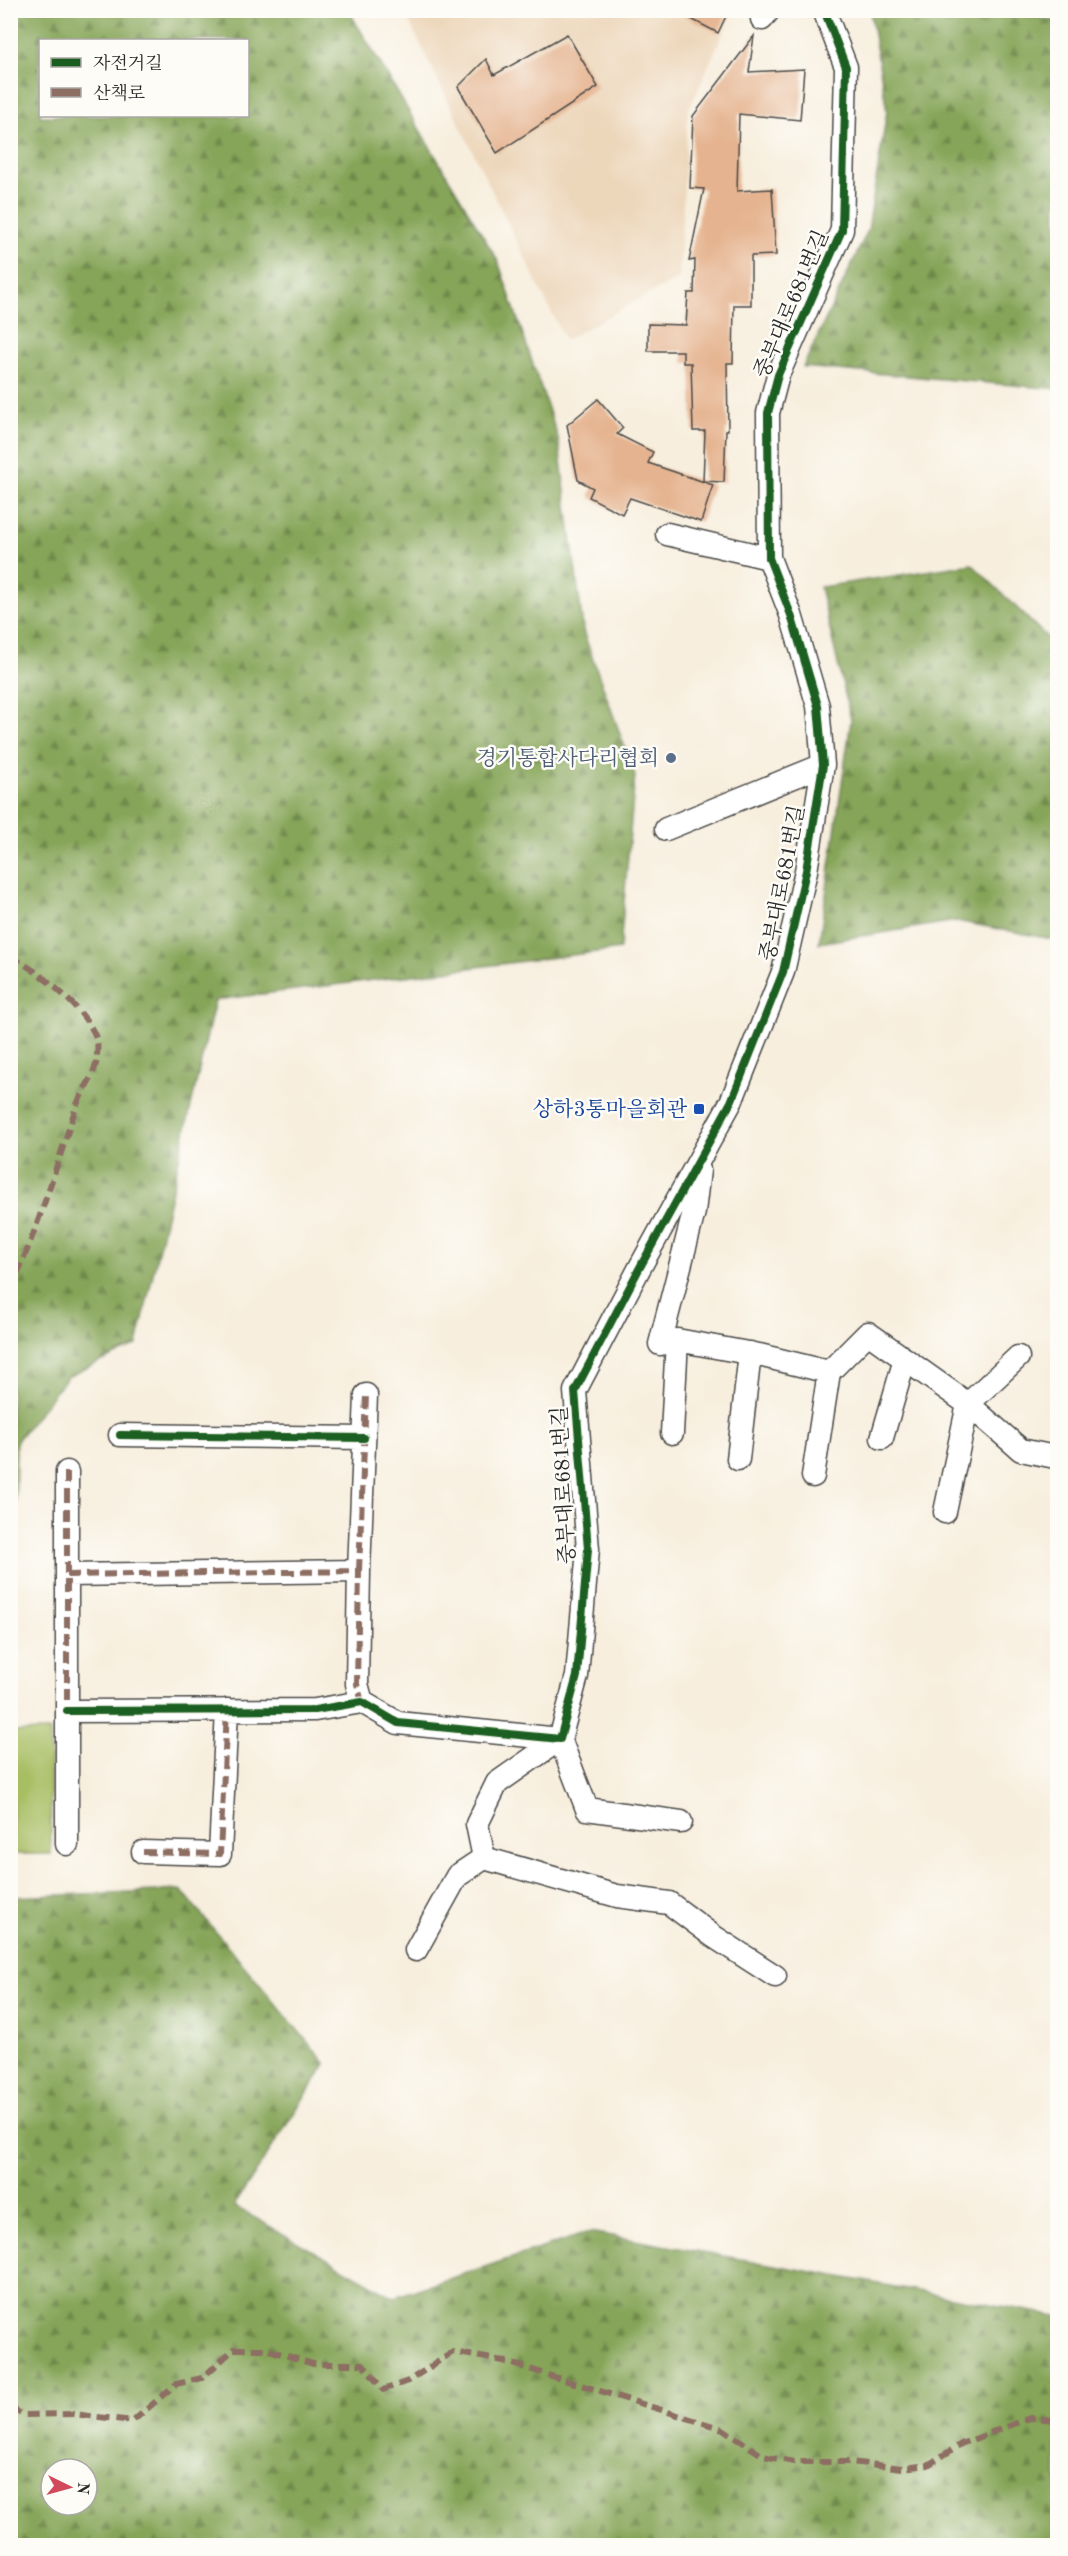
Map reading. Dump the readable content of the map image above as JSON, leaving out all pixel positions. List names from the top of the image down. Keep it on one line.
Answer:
{"streets":{"street":["중부대로681번길"]},"places":{"other":["경기통합사다리협회"],"transit":["상하3통마을회관"]},"legend":["자전거길","산책로"],"north":"right"}
